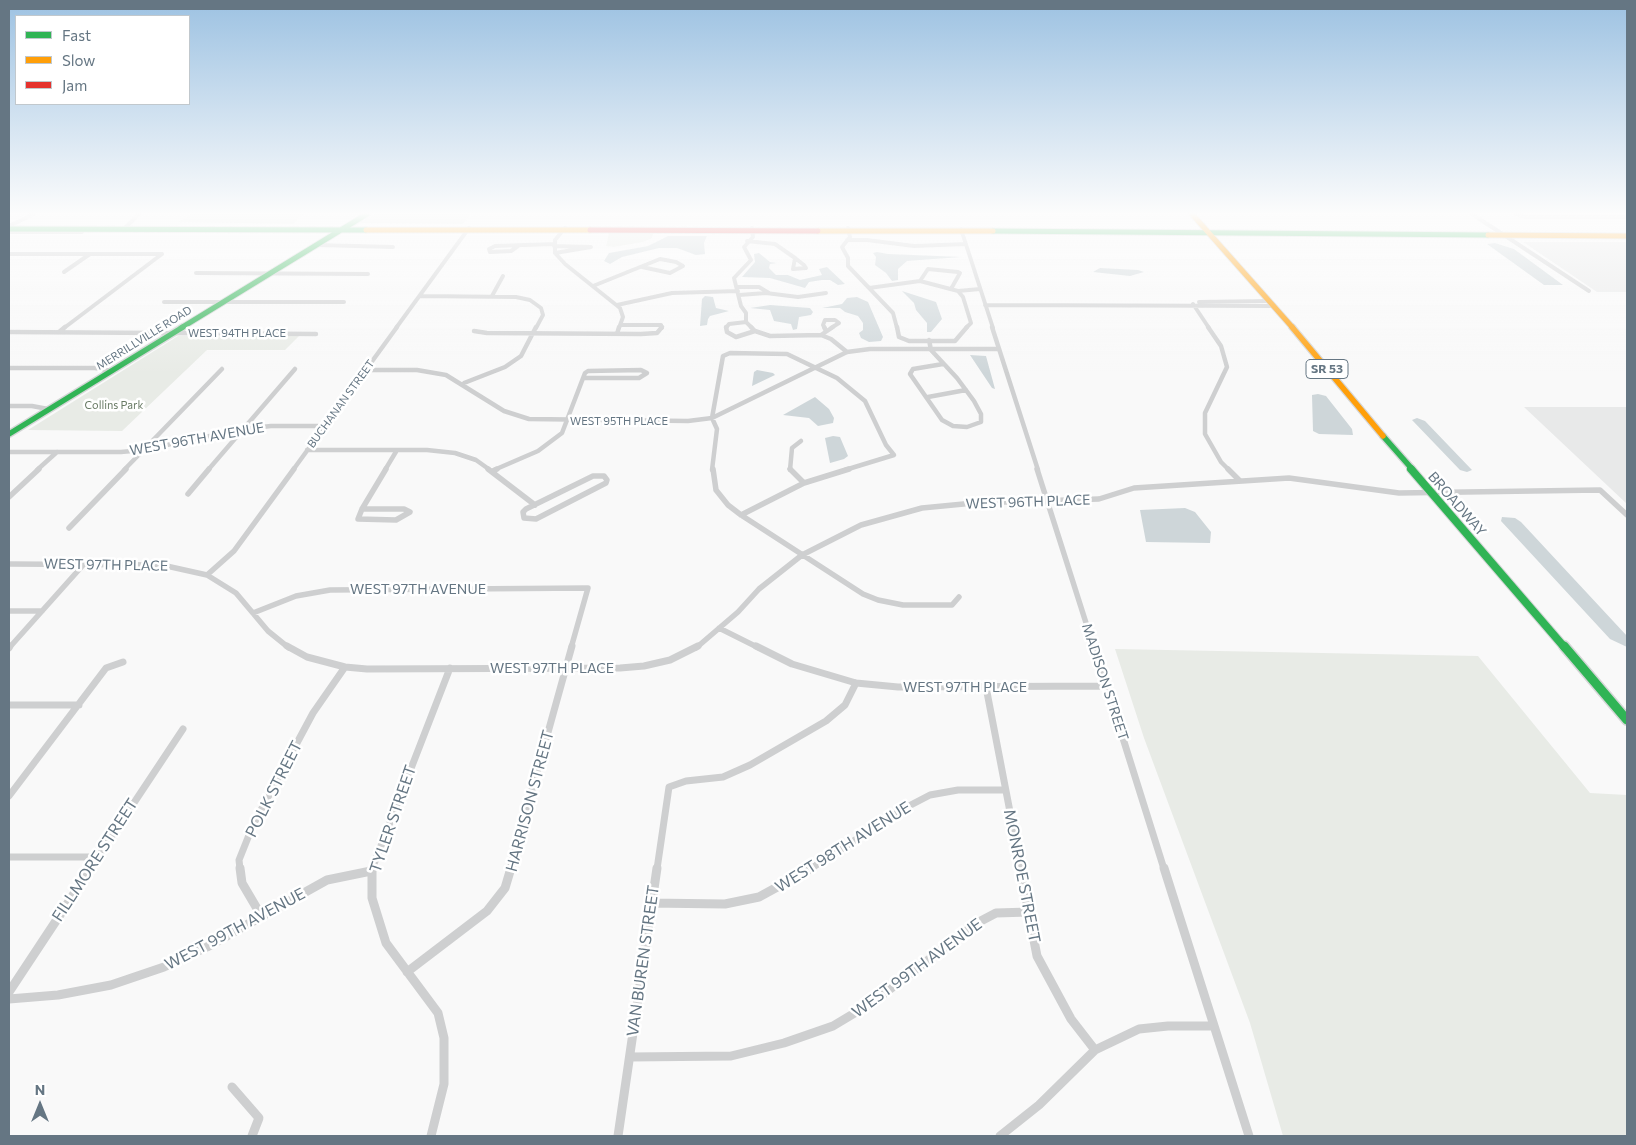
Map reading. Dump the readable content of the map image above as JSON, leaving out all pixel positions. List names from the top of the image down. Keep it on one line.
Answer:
{"streets":{"street":["WEST 94TH PLACE","MERRILLVILLE ROAD","SR 53","BUCHANAN STREET","WEST 95TH PLACE","WEST 96TH AVENUE","WEST 96TH PLACE","BROADWAY","WEST 97TH PLACE","WEST 97TH AVENUE","MADISON STREET","POLK STREET","HARRISON STREET","TYLER STREET","WEST 98TH AVENUE","FILLMORE STREET","MONROE STREET","WEST 99TH AVENUE","VAN BUREN STREET"]},"crossings":[["WEST 94TH PLACE","MERRILLVILLE ROAD"],["BUCHANAN STREET","WEST 95TH PLACE"],["BUCHANAN STREET","WEST 96TH AVENUE"],["BUCHANAN STREET","WEST 97TH PLACE"],["WEST 95TH PLACE","MADISON STREET"],["WEST 96TH PLACE","BROADWAY"],["WEST 96TH PLACE","WEST 97TH PLACE"],["WEST 96TH PLACE","MADISON STREET"],["WEST 97TH PLACE","WEST 97TH AVENUE"],["WEST 97TH PLACE","MADISON STREET"],["WEST 97TH PLACE","POLK STREET"],["WEST 97TH PLACE","HARRISON STREET"],["WEST 97TH PLACE","TYLER STREET"],["WEST 97TH PLACE","MONROE STREET"],["WEST 97TH PLACE","VAN BUREN STREET"],["WEST 97TH AVENUE","HARRISON STREET"],["POLK STREET","WEST 99TH AVENUE"],["HARRISON STREET","TYLER STREET"],["TYLER STREET","WEST 99TH AVENUE"],["WEST 98TH AVENUE","MONROE STREET"],["WEST 98TH AVENUE","VAN BUREN STREET"],["MONROE STREET","WEST 99TH AVENUE"],["WEST 99TH AVENUE","VAN BUREN STREET"]],"parks":["Collins Park"],"legend":["Fast","Slow","Jam"],"north":"top"}
